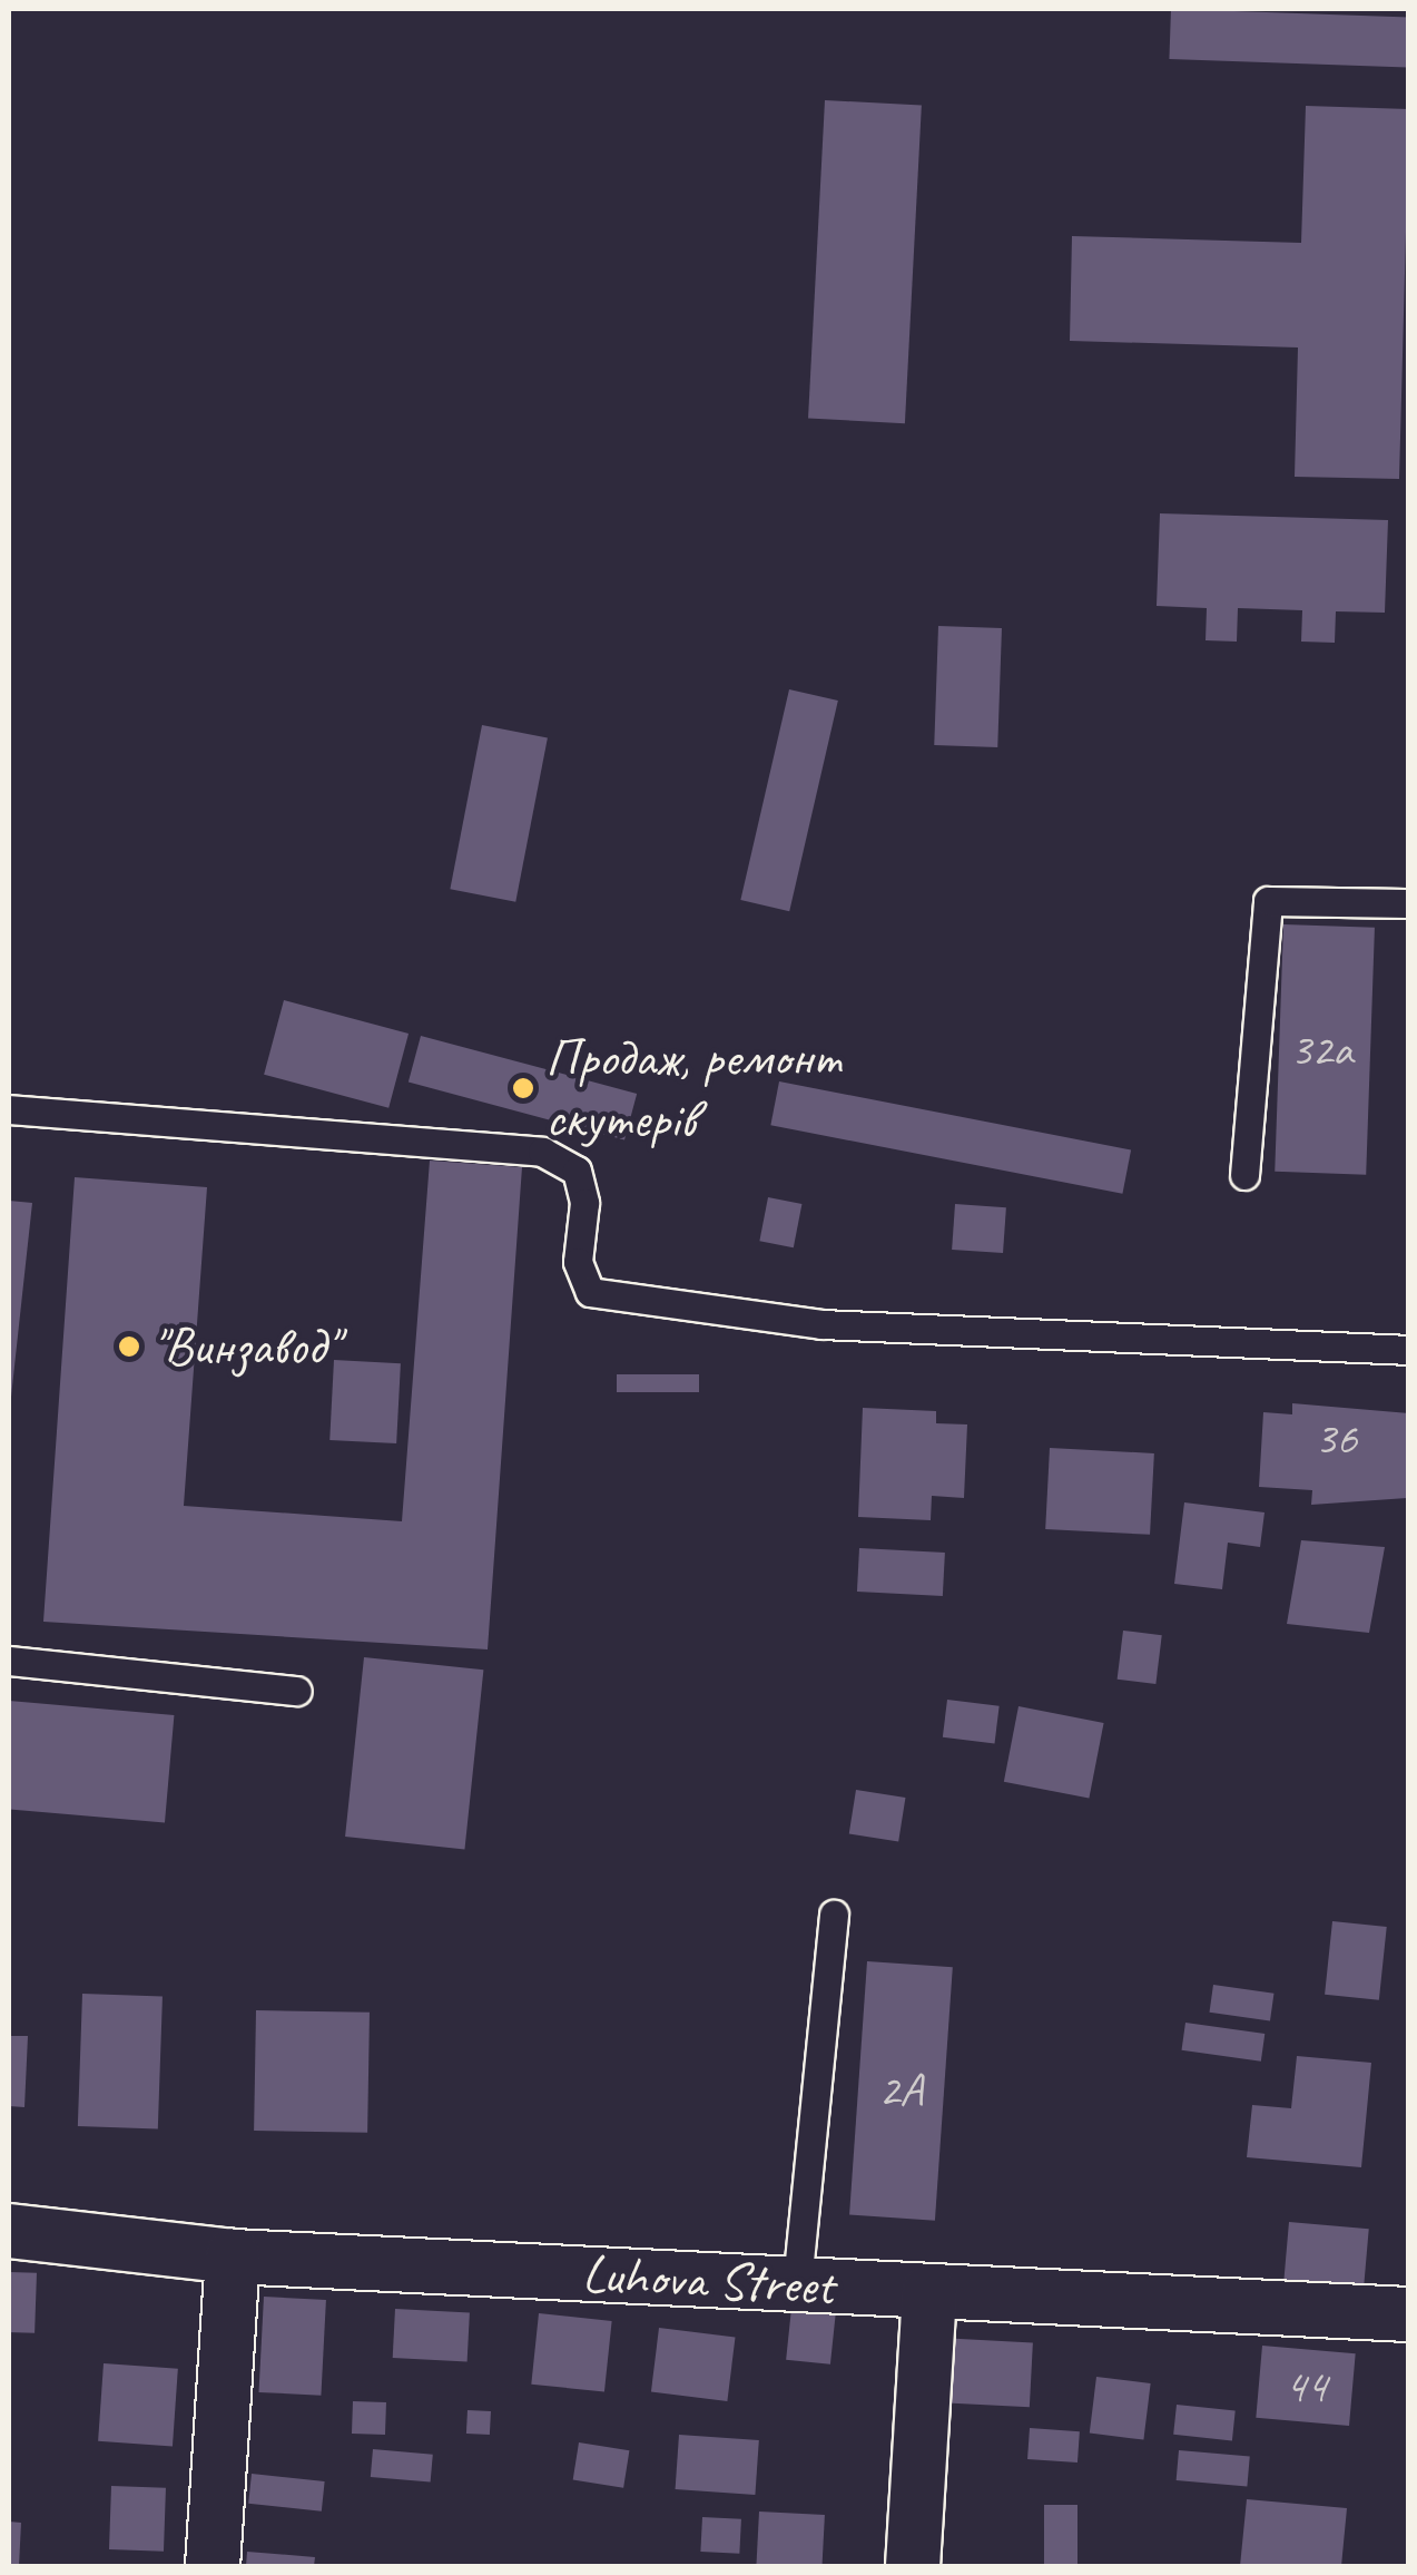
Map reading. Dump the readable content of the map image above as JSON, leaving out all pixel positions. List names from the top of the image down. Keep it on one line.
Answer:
{"streets":{"street":["Luhova Street"]},"places":["Продаж, ремонт скутерів","\"Винзавод\""],"house_numbers":["32а","36","2А","44"]}
